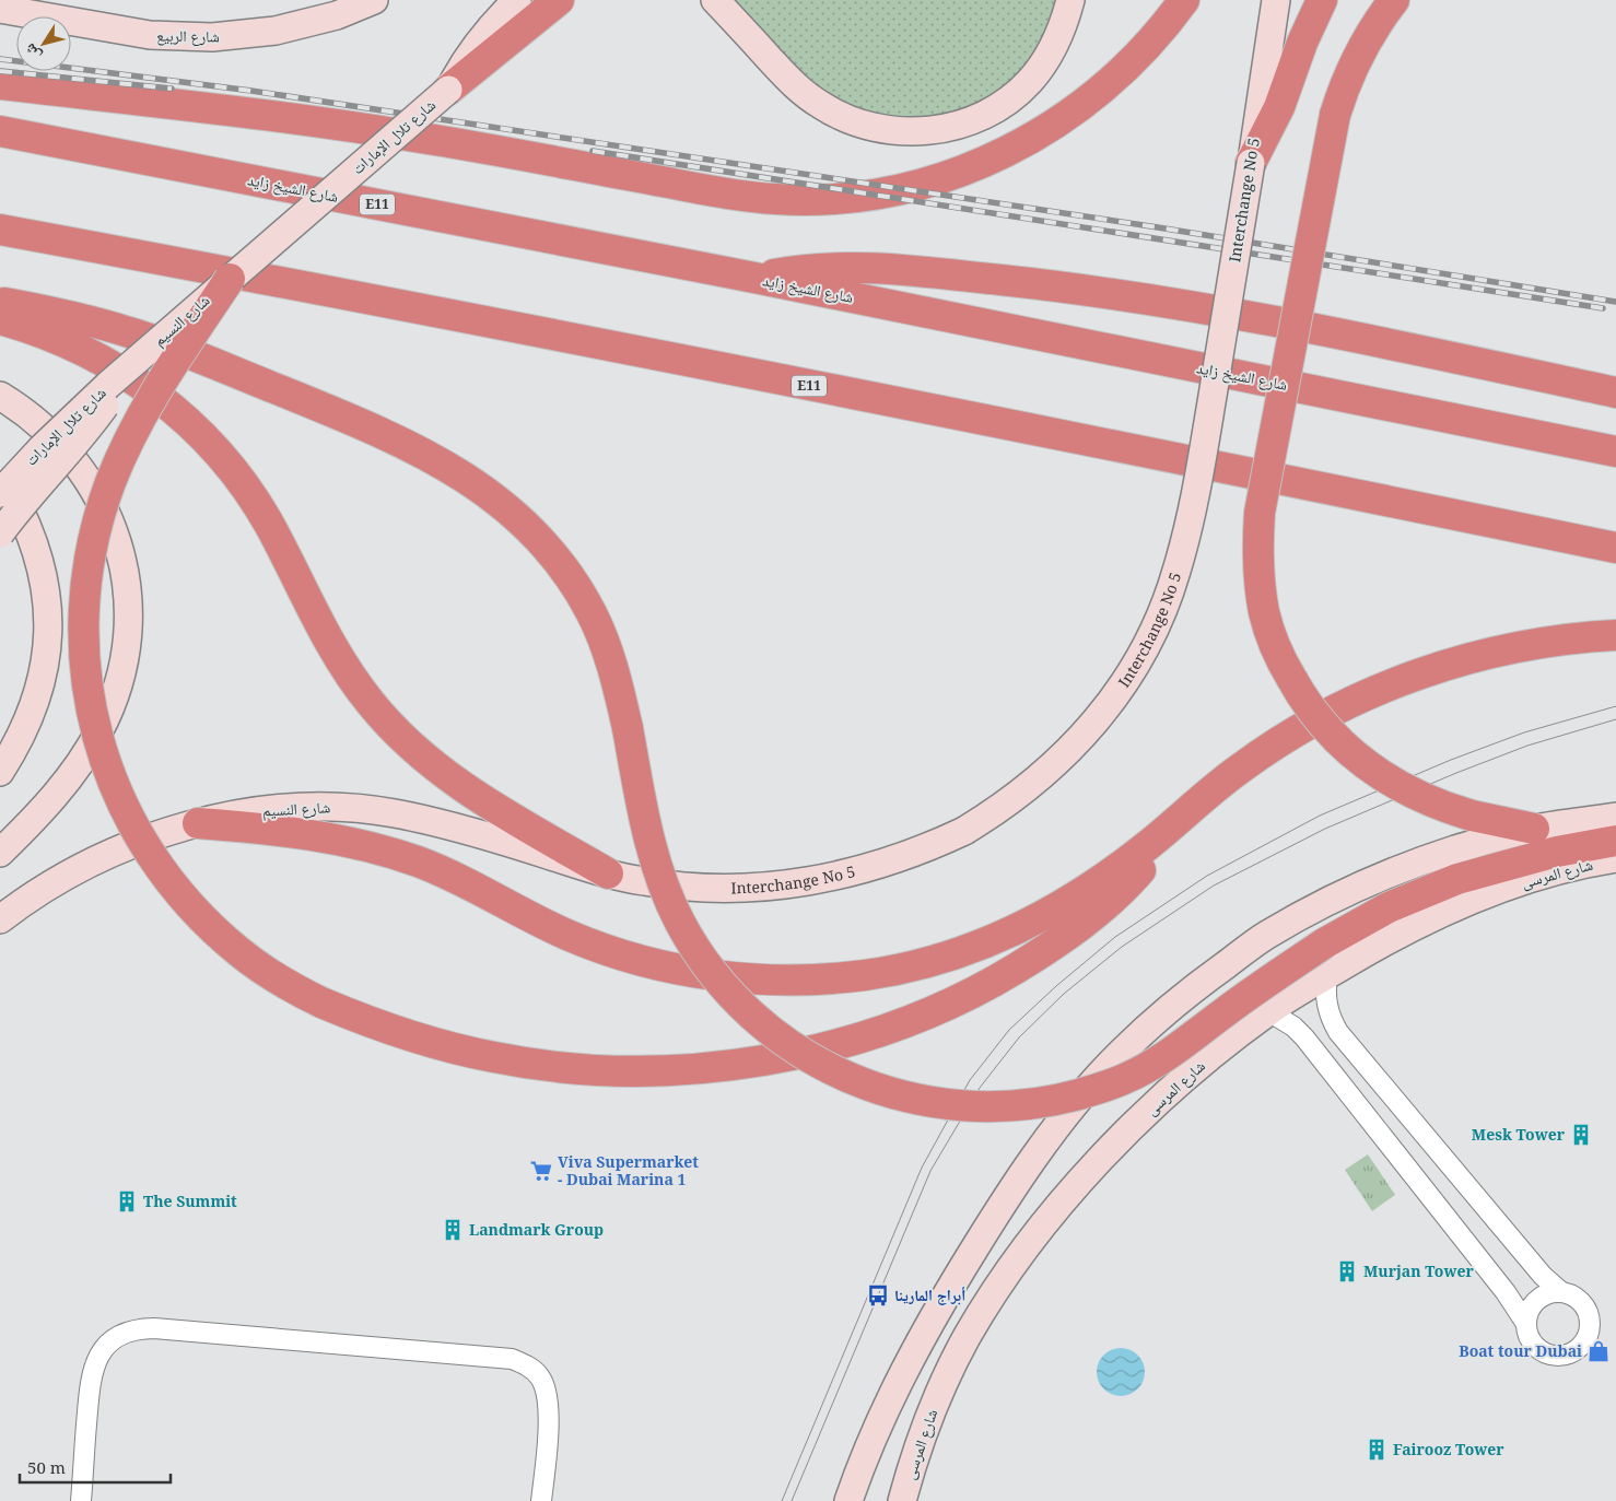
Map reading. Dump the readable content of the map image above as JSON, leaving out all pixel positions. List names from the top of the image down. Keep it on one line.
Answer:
{"streets":{"highway":["شارع الشيخ زايد","E11"],"main road":["شارع الربيع","شارع تلال الإمارات","Interchange No 5","شارع النسيم","شارع المرسى"]},"crossings":[["شارع تلال الإمارات","شارع النسيم"],["Interchange No 5","شارع النسيم"]],"places":{"building":["Mesk Tower","The Summit","Landmark Group","Murjan Tower","Fairooz Tower"],"supermarket":["Viva Supermarket - Dubai Marina 1"],"bus stop":["أبراج المارينا"],"shop":["Boat tour Dubai"]},"scale_bar":"50 m","north":"bottom left"}
